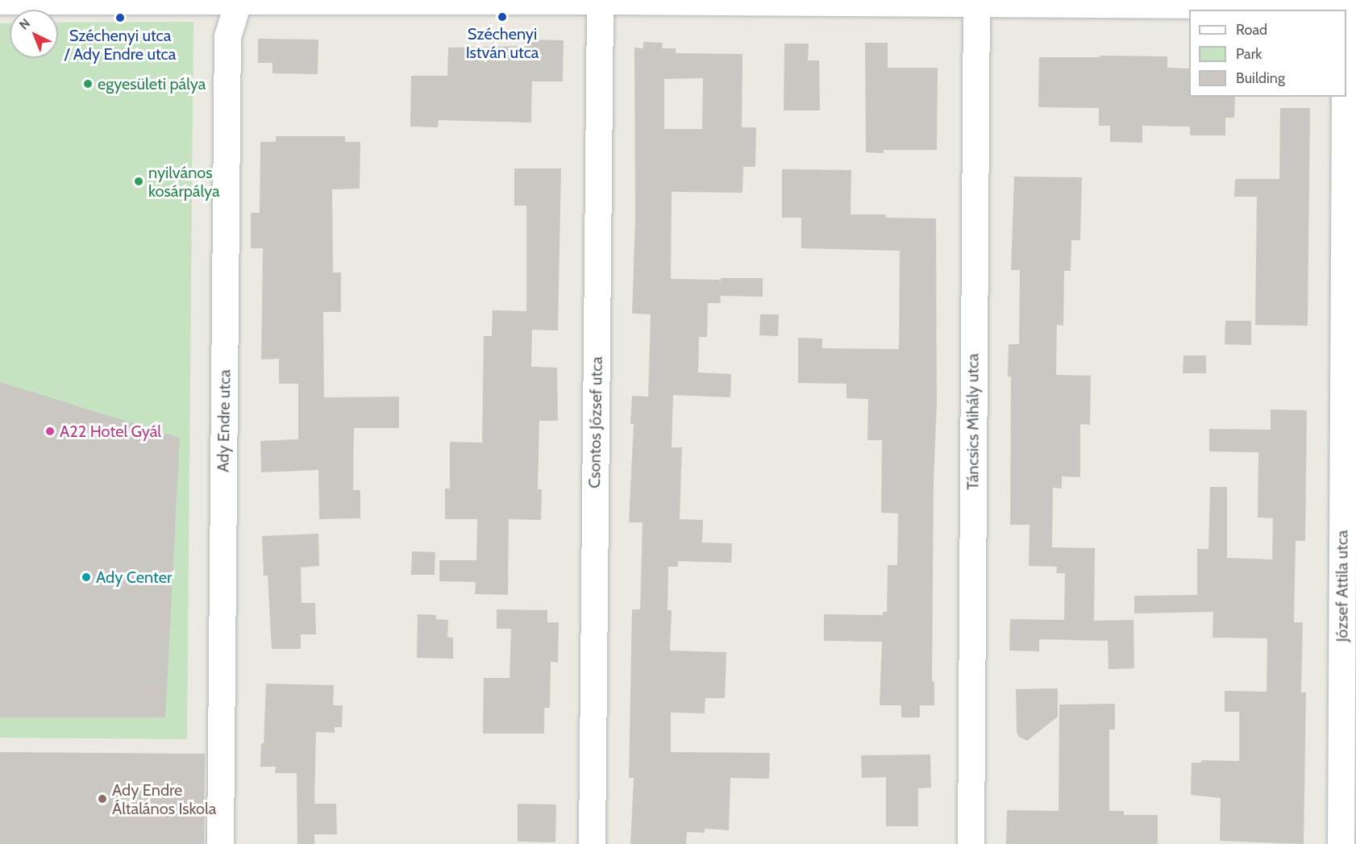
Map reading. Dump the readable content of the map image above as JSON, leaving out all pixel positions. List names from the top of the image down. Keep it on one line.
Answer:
{"streets":{"street":["Ady Endre utca","Táncsics Mihály utca","Csontos József utca","József Attila utca"]},"places":["Széchenyi István utca","Széchenyi utca / Ady Endre utca","egyesületi pálya","nyilvános kosárpálya","A22 Hotel Gyál","Ady Center","Ady Endre Általános Iskola"],"legend":["Road","Park","Building"],"north":"top left"}
